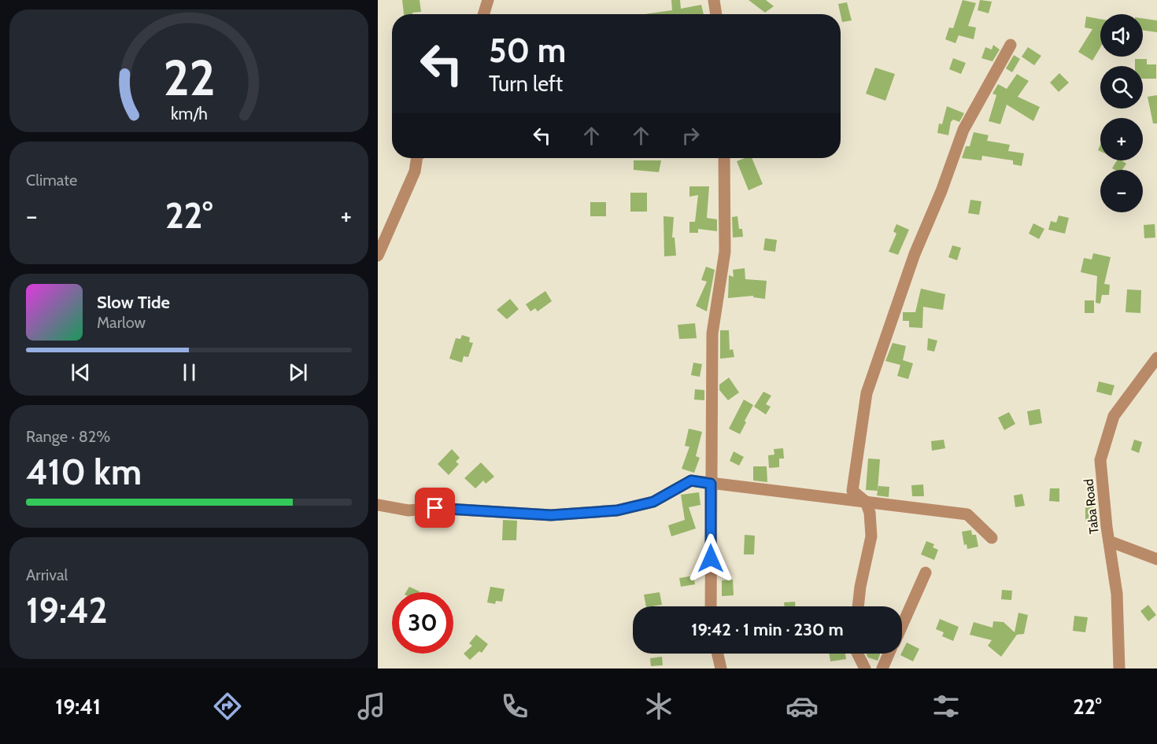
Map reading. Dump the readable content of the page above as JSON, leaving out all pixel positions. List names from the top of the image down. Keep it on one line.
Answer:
{"streets":{"street":["Taba Road"]},"page":{"map_buttons":["+","−"],"turn":["50 m","Turn left"],"tile":["Climate",["Range · 82%","410 km"],["Arrival","19:42"]],"heat":["−","22°","+"],"song":["Slow Tide","Marlow"],"limit":"30","trip":"19:42 · 1 min · 230 m","tabs":["19:41","22°"],"gauge":["22","km/h"]}}
